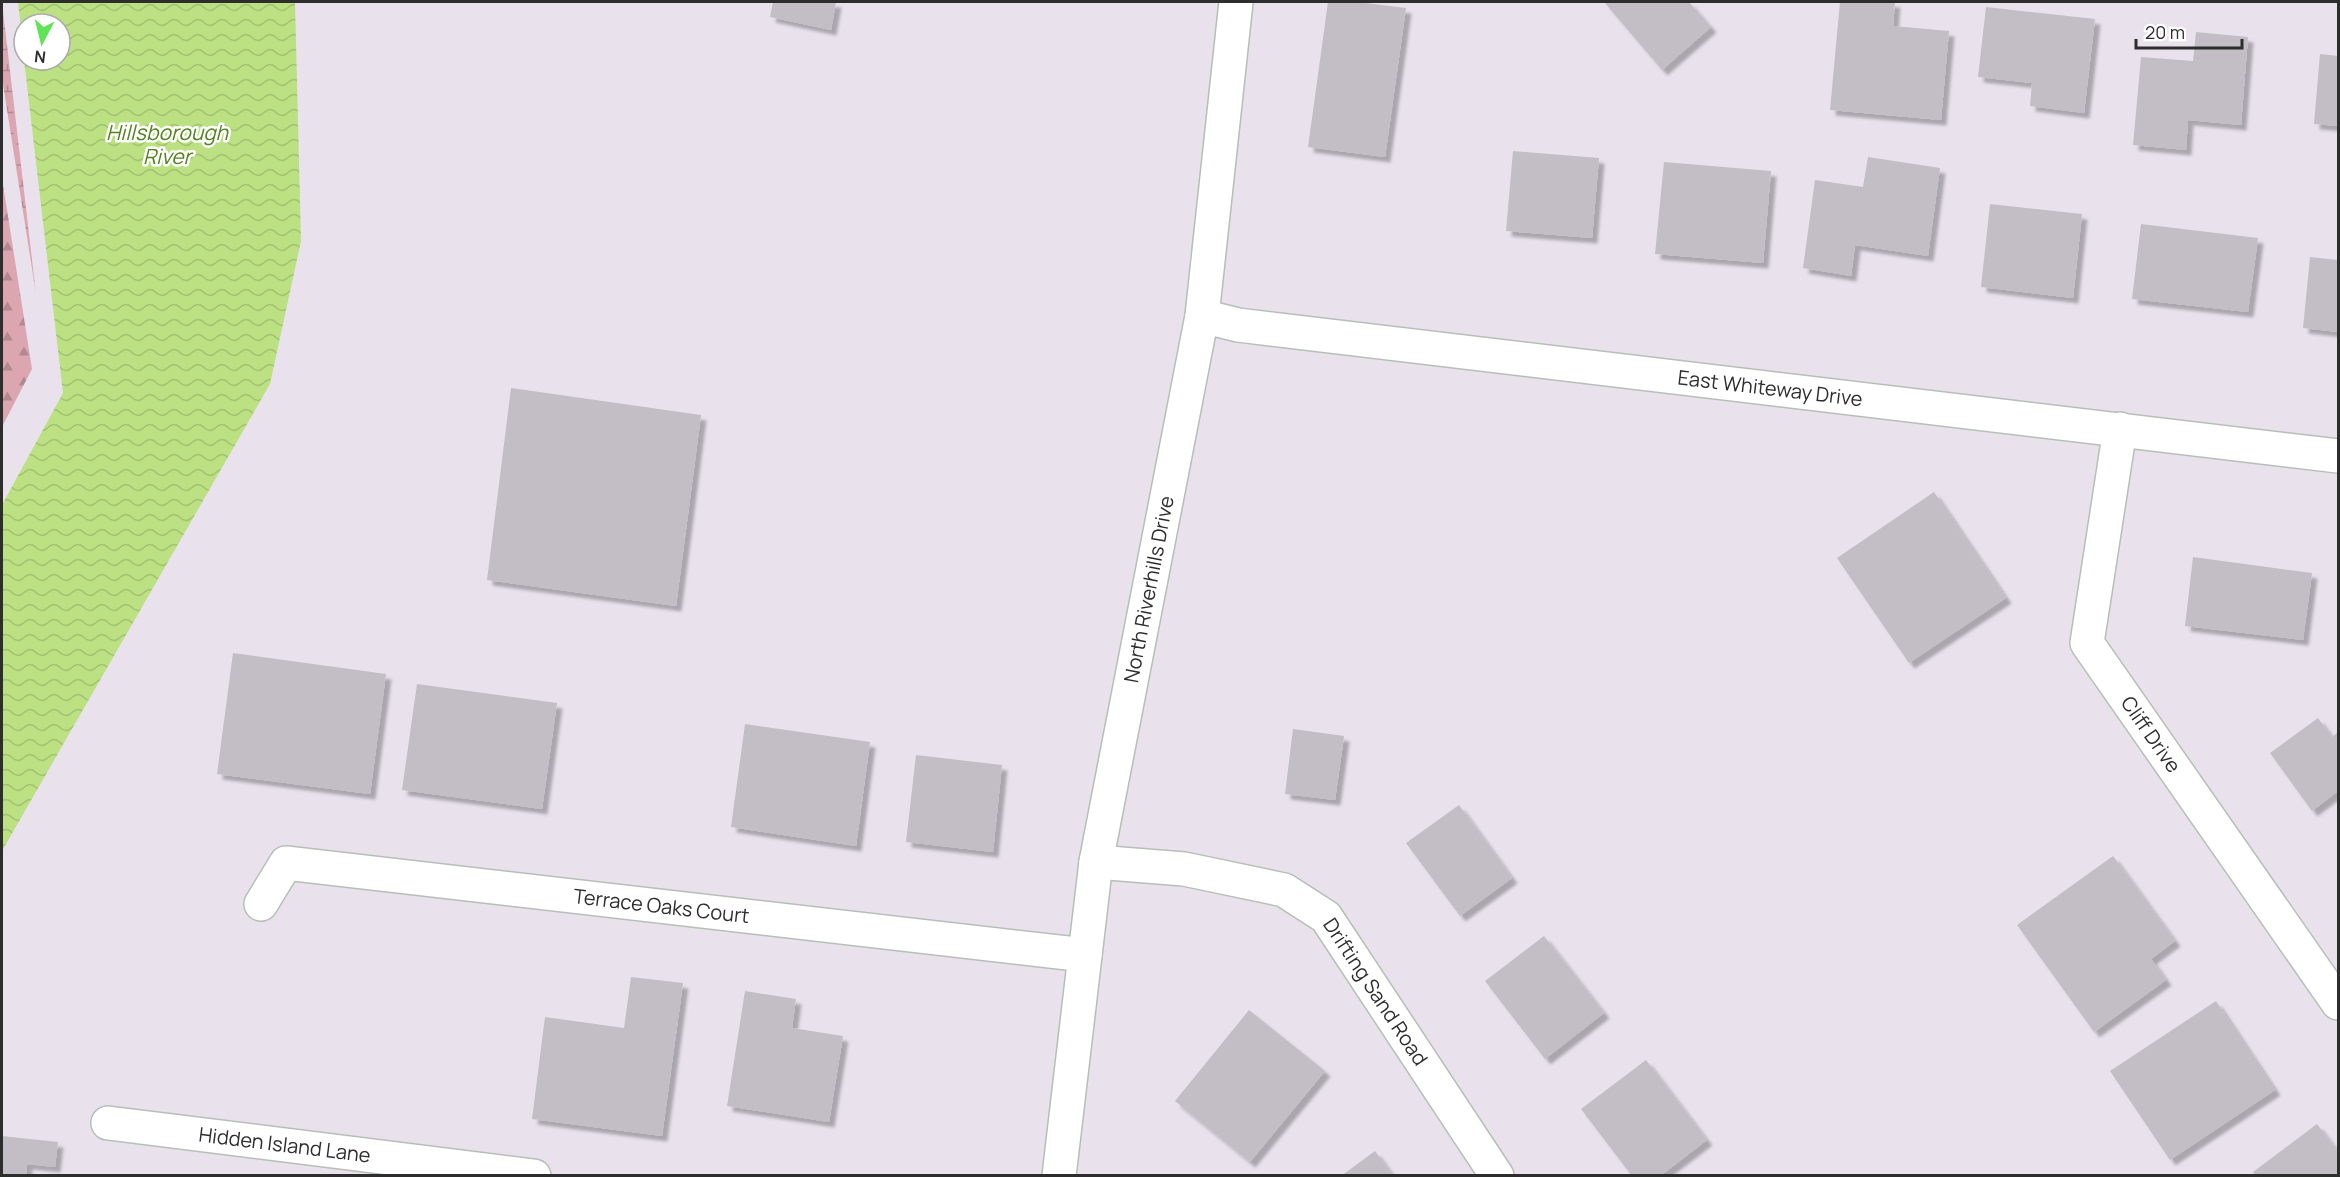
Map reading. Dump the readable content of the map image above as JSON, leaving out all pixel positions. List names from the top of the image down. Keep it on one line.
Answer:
{"streets":{"street":["East Whiteway Drive","North Riverhills Drive","Cliff Drive","Terrace Oaks Court","Drifting Sand Road","Hidden Island Lane"]},"crossings":[["East Whiteway Drive","North Riverhills Drive"],["East Whiteway Drive","Cliff Drive"],["North Riverhills Drive","Terrace Oaks Court"],["North Riverhills Drive","Drifting Sand Road"]],"water":["Hillsborough River"],"scale_bar":"20 m","north":"bottom"}
